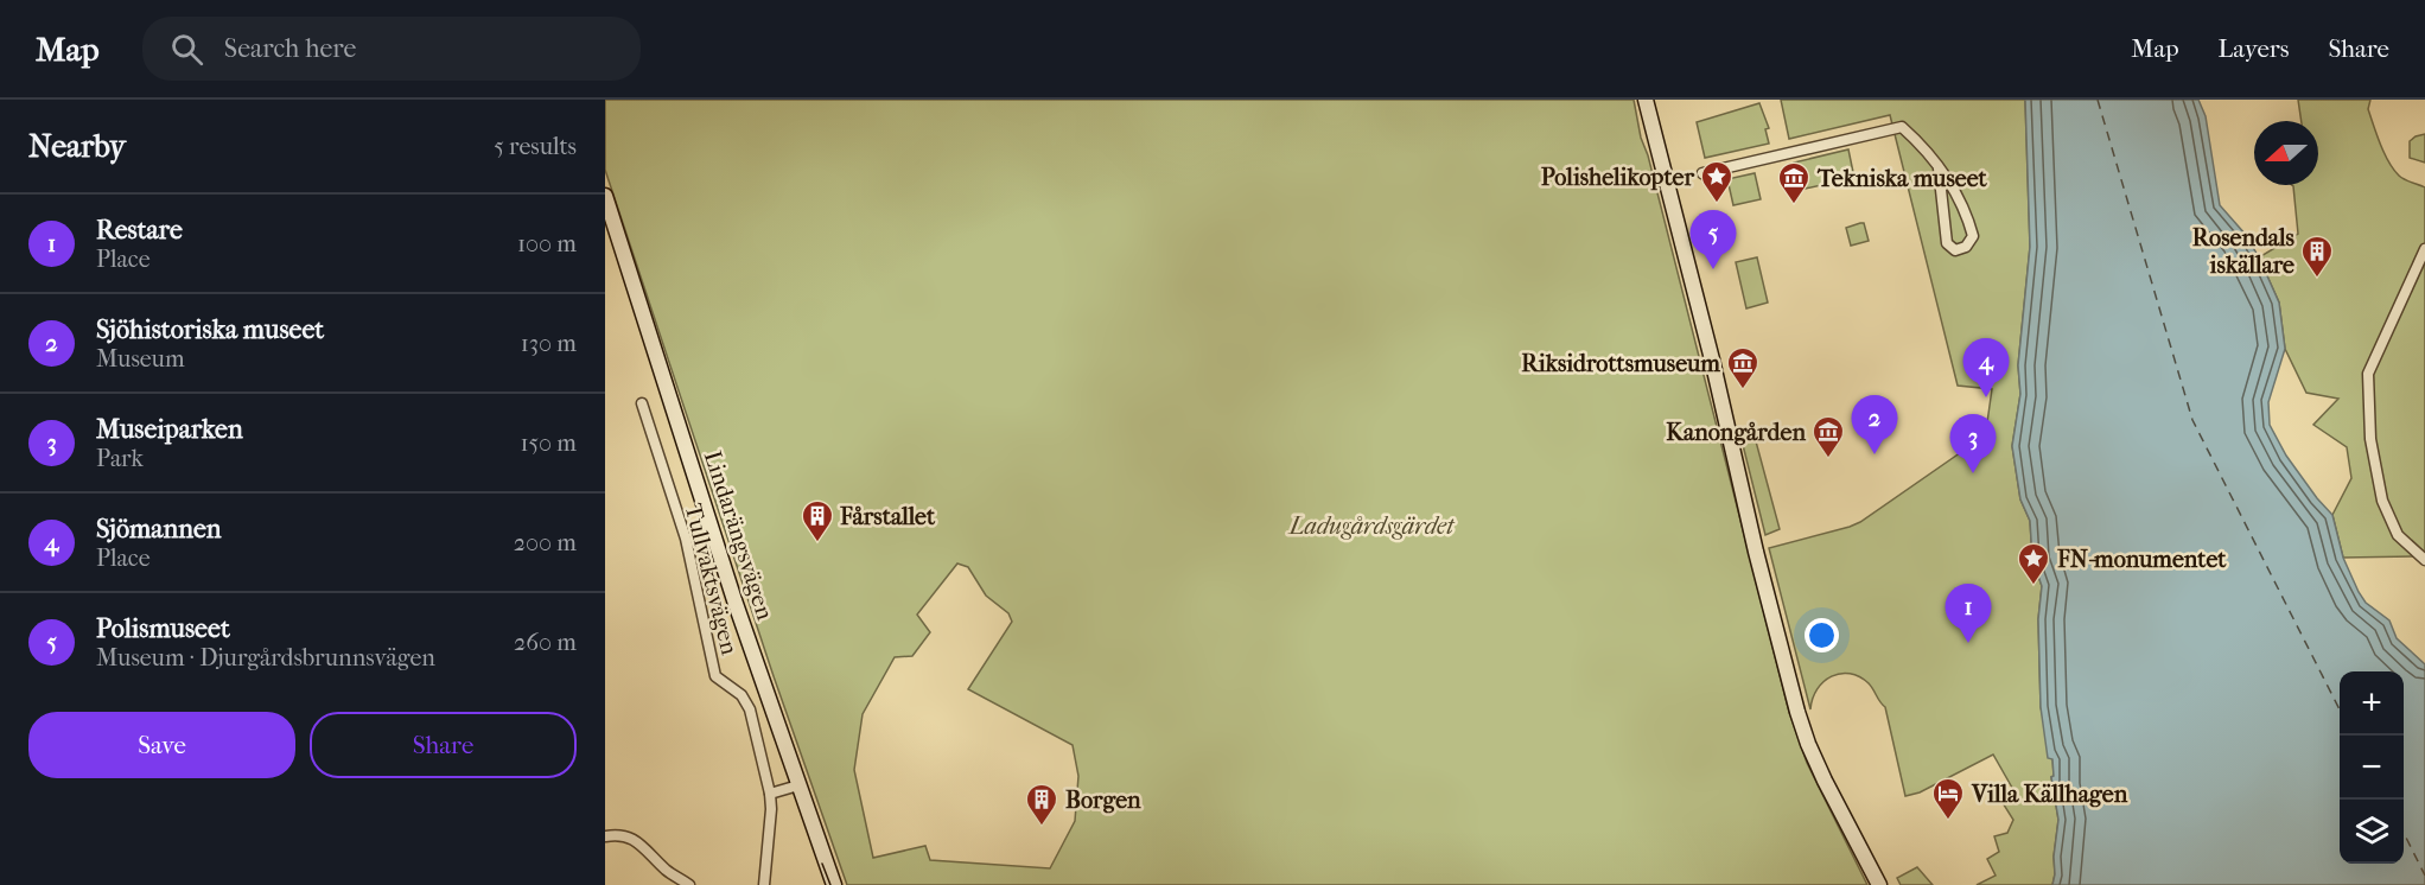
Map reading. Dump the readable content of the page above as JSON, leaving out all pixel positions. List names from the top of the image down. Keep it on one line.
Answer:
{"streets":{"street":["Lindarängsvägen","Tullvaktsvägen"]},"parks":["Ladugårdsgärdet"],"places":{"place":["Polishelikopter","FN-monumentet"],"museum":["Tekniska museet","Riksidrottsmuseum","Kanongården"],"building":["Rosendals iskällare","Fårstallet","Borgen"],"hotel":["Villa Källhagen"]},"north":"left","page":{"header":"Map","search":"Search here","nav":["Map","Layers","Share"],"heading":["Nearby","5 results"],"list":[{"mark":"1","name":"Restare","note":"Place","value":"100 m"},{"mark":"2","name":"Sjöhistoriska museet","note":"Museum","value":"130 m"},{"mark":"3","name":"Museiparken","note":"Park","value":"150 m"},{"mark":"4","name":"Sjömannen","note":"Place","value":"200 m"},{"mark":"5","name":"Polismuseet","note":"Museum · Djurgårdsbrunnsvägen","value":"260 m"}],"pins":["5","4","2","3","1"],"map_buttons":["+","−"],"buttons":["Save","Share"]}}
